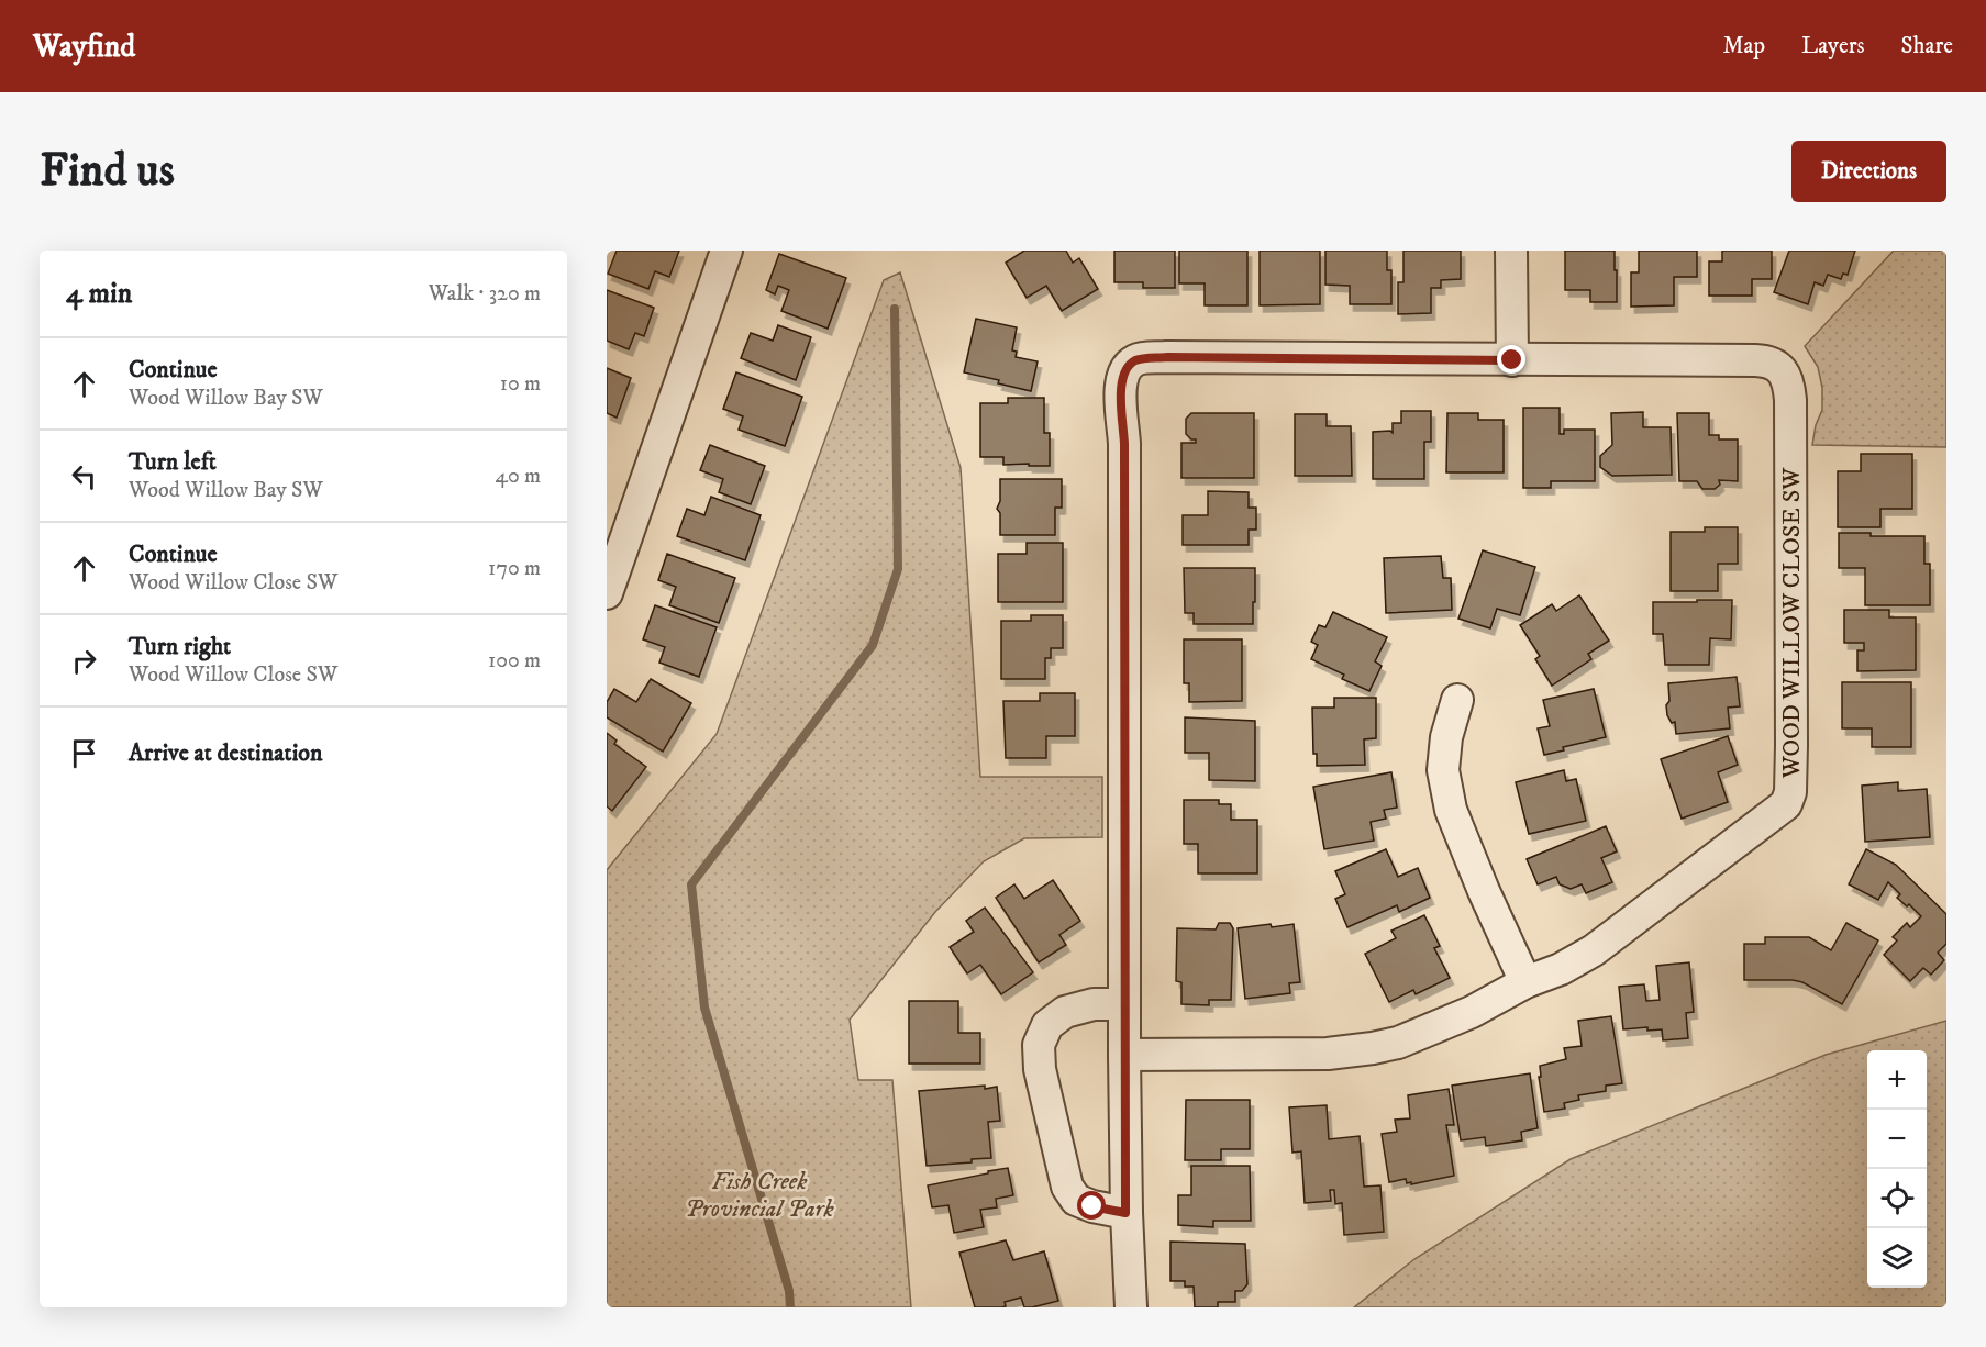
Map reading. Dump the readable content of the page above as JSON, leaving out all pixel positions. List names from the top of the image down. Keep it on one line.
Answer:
{"streets":{"street":["WOOD WILLOW CLOSE SW"]},"parks":["Fish Creek Provincial Park"],"page":{"header":"Wayfind","nav":["Map","Layers","Share"],"buttons":"Directions","title":"Find us","heading":["4 min","Walk · 320 m"],"list":[["Continue","Wood Willow Bay SW","10 m"],["Turn left","Wood Willow Bay SW","40 m"],["Continue","Wood Willow Close SW","170 m"],["Turn right","Wood Willow Close SW","100 m"],"Arrive at destination"],"map_buttons":["+","−"]}}
